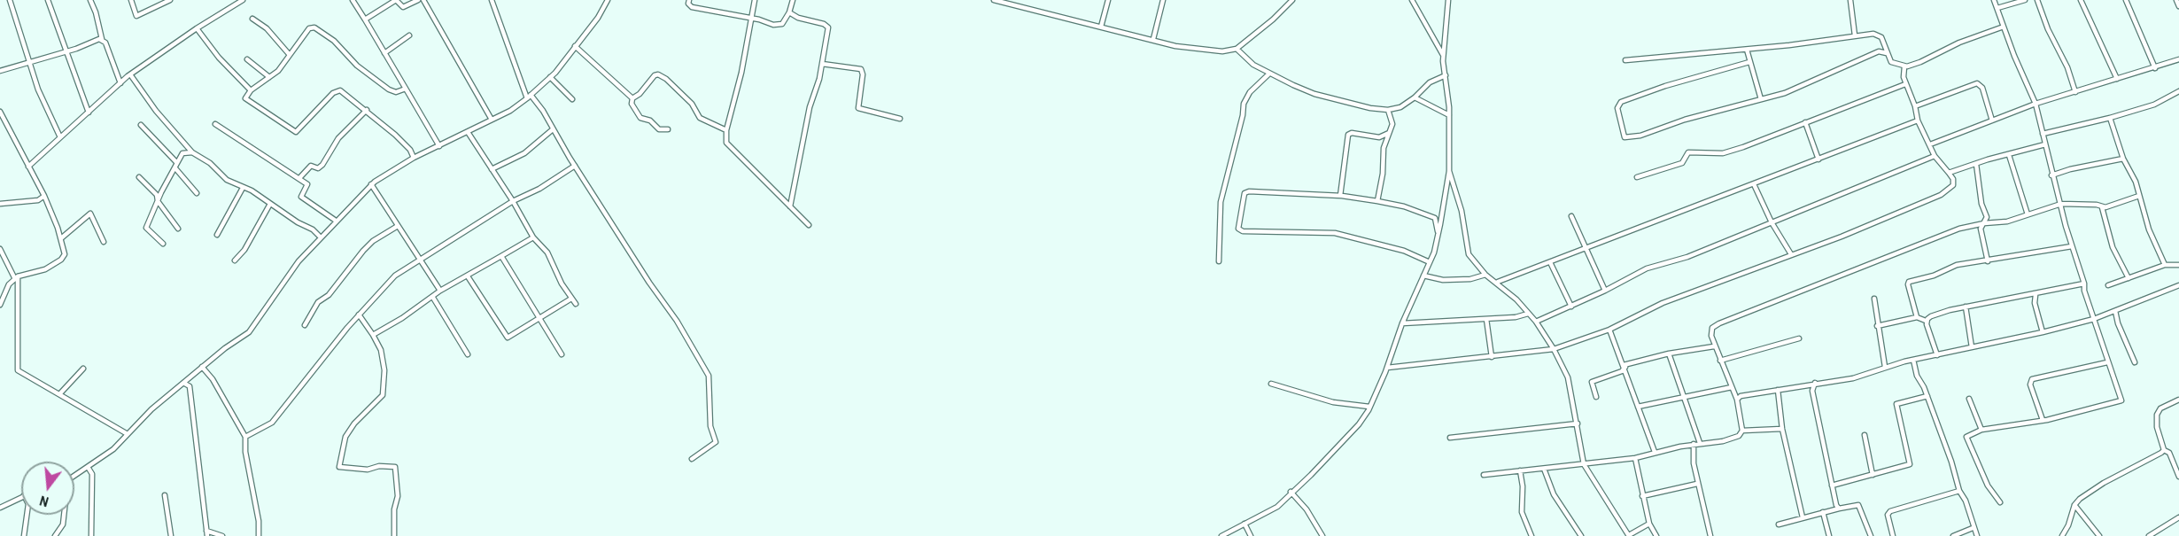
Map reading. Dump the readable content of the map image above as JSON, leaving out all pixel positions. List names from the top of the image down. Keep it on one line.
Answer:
{"north":"bottom"}
